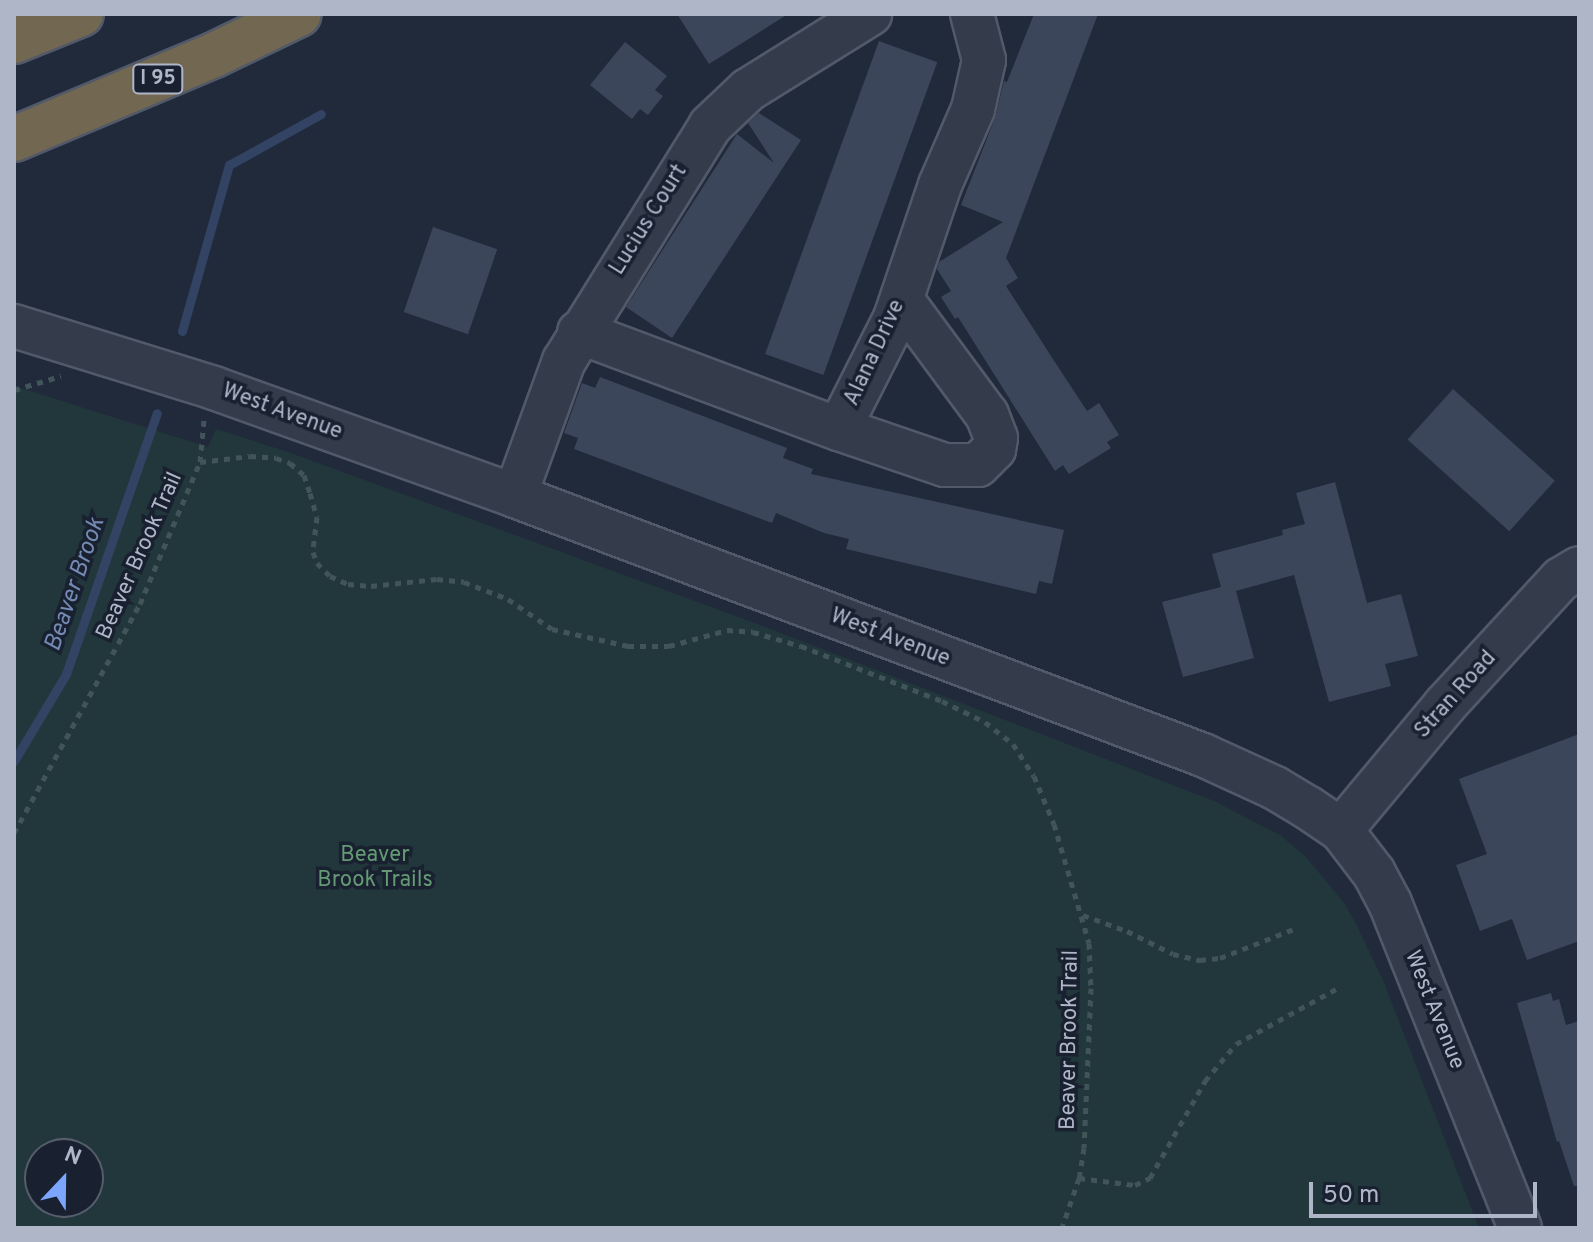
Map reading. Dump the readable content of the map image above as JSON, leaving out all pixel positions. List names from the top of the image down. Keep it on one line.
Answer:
{"streets":{"highway":["I 95"],"street":["Lucius Court","Alana Drive","West Avenue","Stran Road"],"path":["Beaver Brook Trail"]},"crossings":[["Lucius Court","Alana Drive"],["Lucius Court","West Avenue"],["West Avenue","Stran Road"]],"water":["Beaver Brook"],"parks":["Beaver Brook Trails"],"scale_bar":"50 m","north":"top"}
